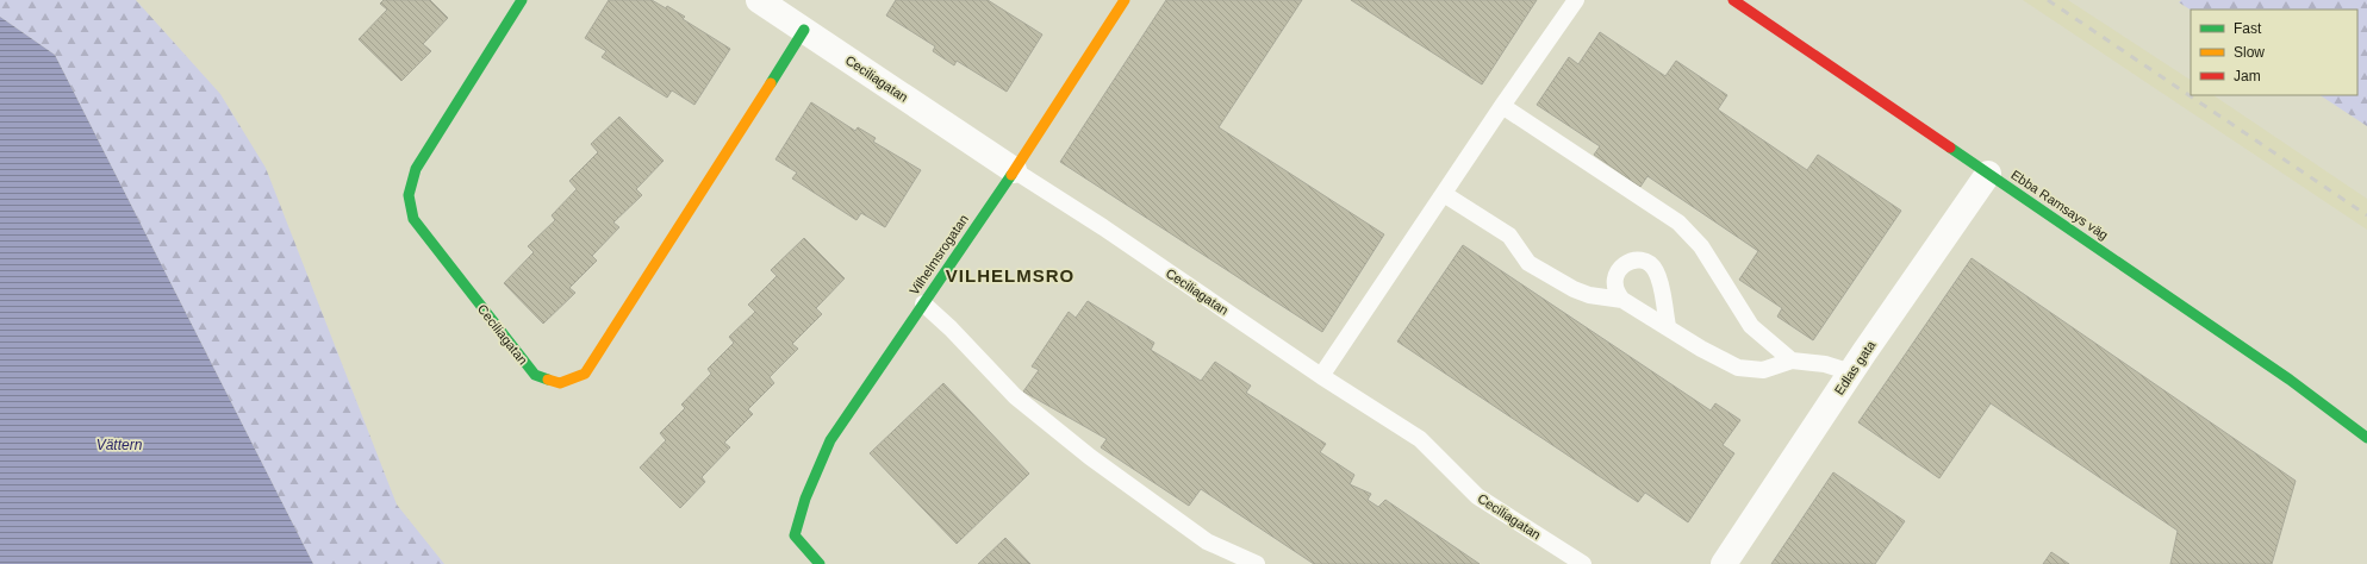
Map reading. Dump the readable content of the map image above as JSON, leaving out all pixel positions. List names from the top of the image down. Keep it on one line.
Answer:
{"streets":{"street":["Ceciliagatan","Ebba Ramsays väg","Vilhelmsrogatan","Edlas gata"]},"crossings":[["Ceciliagatan","Vilhelmsrogatan"],["Ebba Ramsays väg","Edlas gata"]],"districts":["VILHELMSRO"],"water":["Vättern"],"legend":["Fast","Slow","Jam"]}
